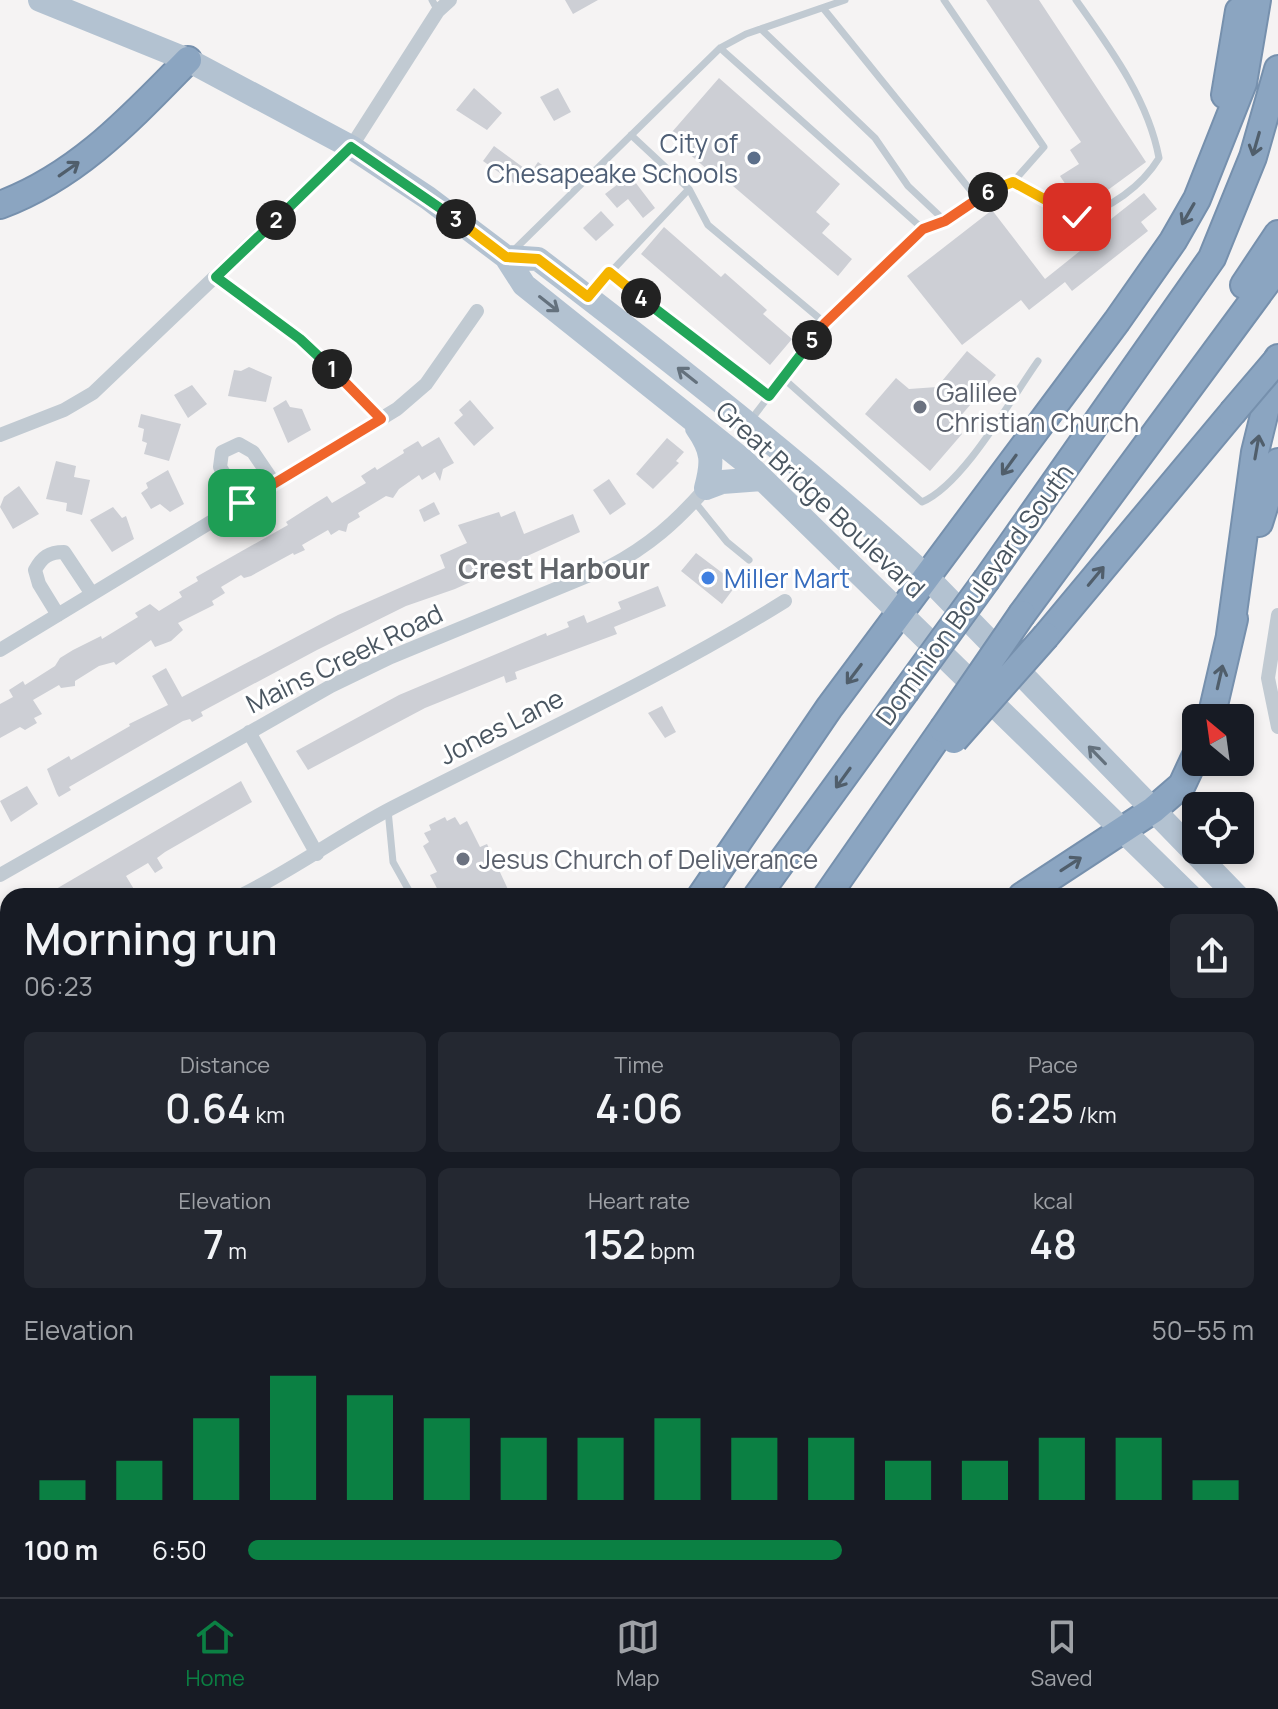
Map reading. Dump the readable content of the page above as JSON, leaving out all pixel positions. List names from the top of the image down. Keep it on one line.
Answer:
{"streets":{"highway":["Dominion Boulevard South"],"main road":["Great Bridge Boulevard"],"street":["Mains Creek Road","Jones Lane"]},"districts":["Crest Harbour"],"places":["City of Chesapeake Schools","Galilee Christian Church","Miller Mart","Jesus Church of Deliverance"],"north":"top left","page":{"pins":["6","3","2","4","5","1"],"heading":["Morning run","06:23"],"stats":[["Distance","0.64 km"],["Time","4:06"],["Pace","6:25 /km"],["Elevation","7 m"],["Heart rate","152 bpm"],["kcal","48"]],"chart":["Elevation","50–55 m"],"list":[{"name":"100 m","note":"6:50"}],"tabs":["Home","Map","Saved"]}}
